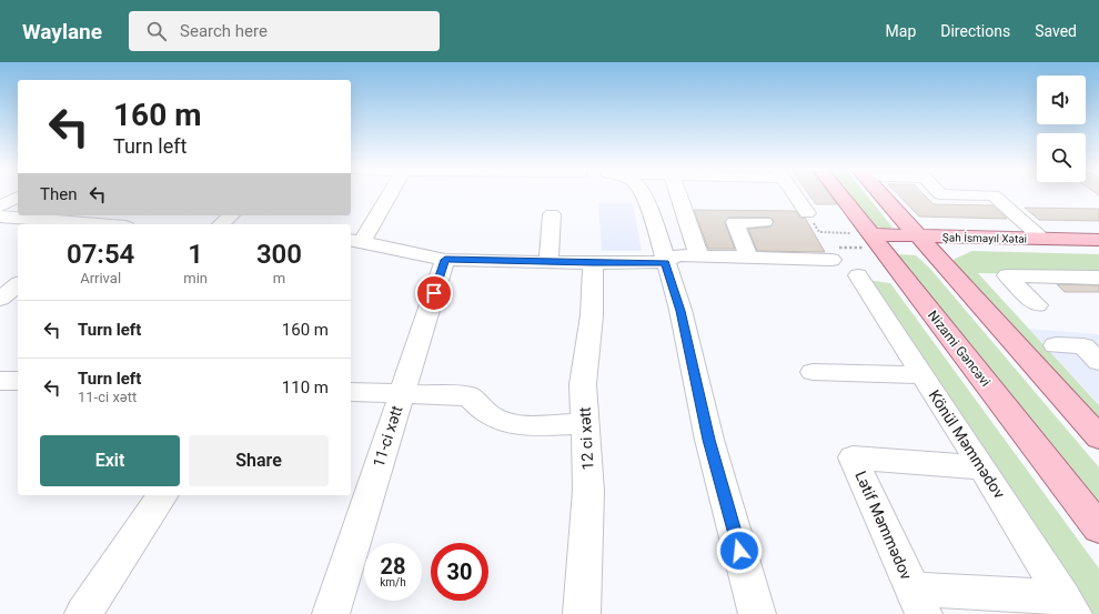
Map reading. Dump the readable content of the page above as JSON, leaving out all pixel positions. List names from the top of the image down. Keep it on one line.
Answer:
{"streets":{"main road":["Şah İsmayıl Xətai","Nizami Gəncəvi"],"street":["11-ci xətt","12 ci xətt","Könül Məmmədov","Lətif Məmmədov"]},"crossings":[["Şah İsmayıl Xətai","Nizami Gəncəvi"],["Könül Məmmədov","Lətif Məmmədov"]],"page":{"header":"Waylane","search":"Search here","nav":["Map","Directions","Saved"],"turn":["160 m","Turn left"],"then":"Then","eta":["07:54","Arrival","1","min","300","m"],"list":[{"name":"Turn left","value":"160 m"},{"name":"Turn left","note":"11-ci xətt","value":"110 m"}],"buttons":["Exit","Share"],"speed":"28 km/h","limit":"30"}}
